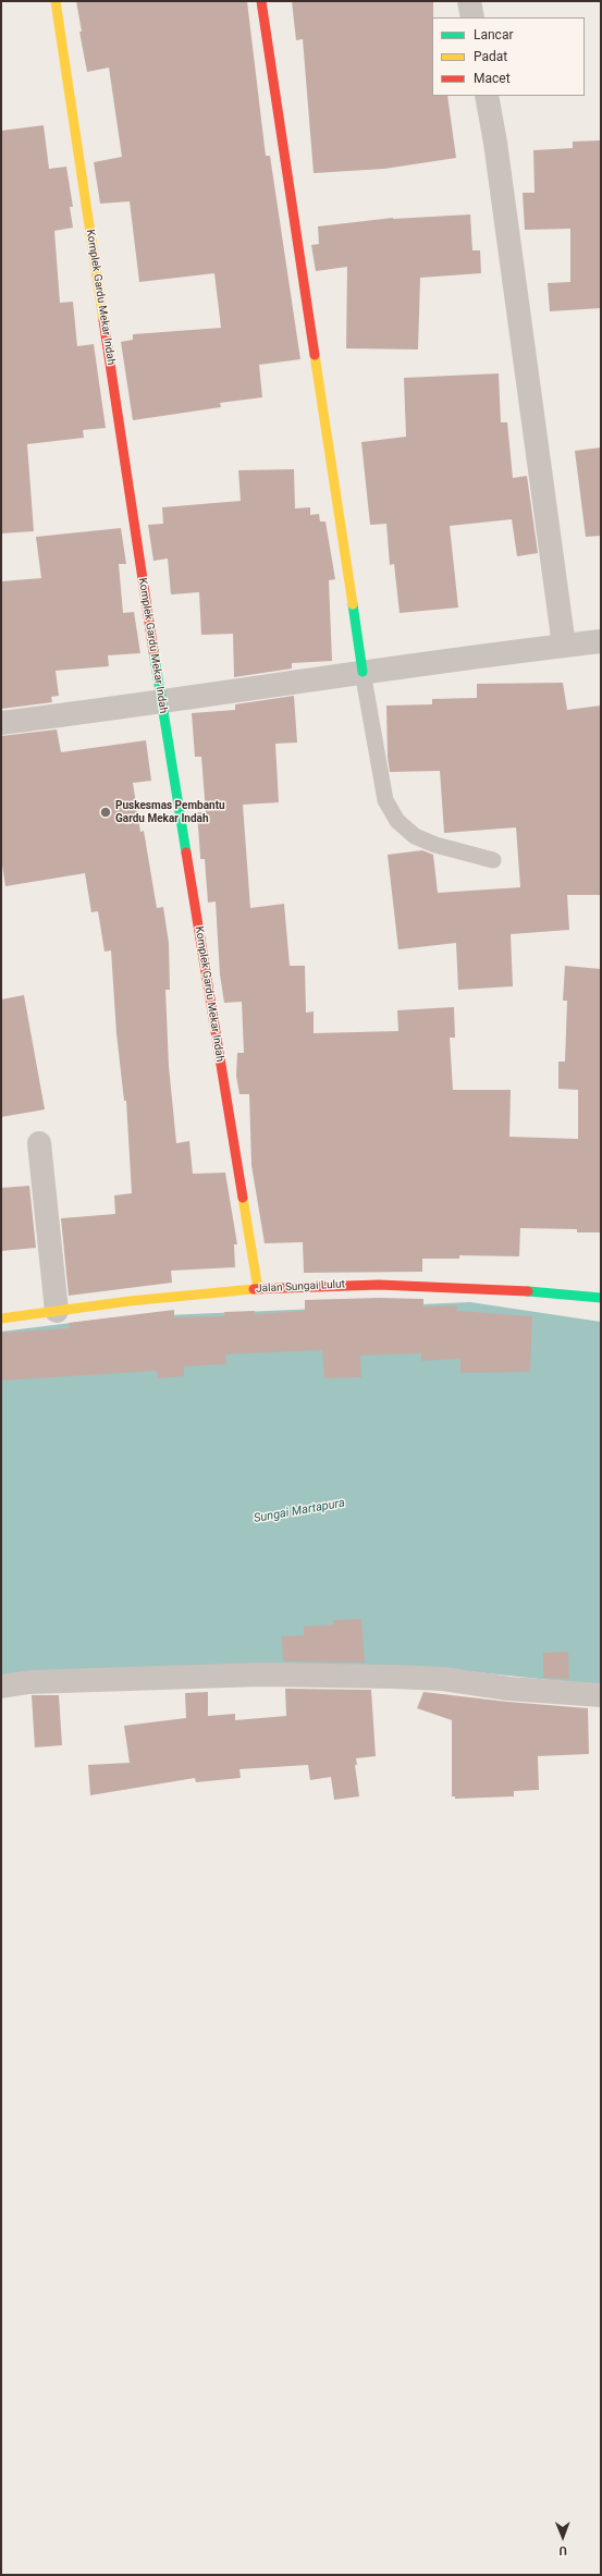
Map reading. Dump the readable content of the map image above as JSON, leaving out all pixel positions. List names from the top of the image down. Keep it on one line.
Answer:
{"streets":{"street":["Komplek Gardu Mekar Indah","Jalan Sungai Lulut"]},"crossings":[["Komplek Gardu Mekar Indah","Jalan Sungai Lulut"]],"water":["Sungai Martapura"],"places":["Puskesmas Pembantu Gardu Mekar Indah"],"legend":["Lancar","Padat","Macet"],"north":"bottom"}
